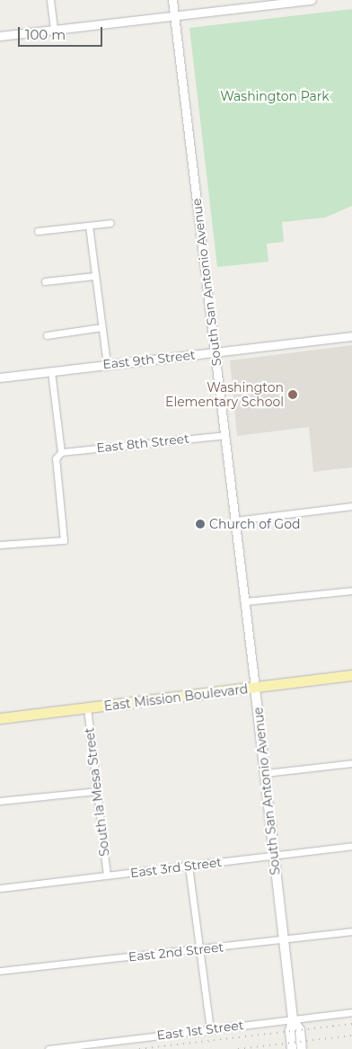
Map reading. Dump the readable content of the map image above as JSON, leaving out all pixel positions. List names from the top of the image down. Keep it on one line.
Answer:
{"streets":{"main road":["South San Antonio Avenue","East Mission Boulevard"],"street":["East 9th Street","East 8th Street","South la Mesa Street","East 3rd Street","East 2nd Street","East 1st Street"]},"crossings":[["South San Antonio Avenue","East 9th Street"],["South San Antonio Avenue","East 8th Street"],["South San Antonio Avenue","East Mission Boulevard"],["South San Antonio Avenue","East 3rd Street"],["South San Antonio Avenue","East 2nd Street"],["South San Antonio Avenue","East 1st Street"],["East Mission Boulevard","South la Mesa Street"],["South la Mesa Street","East 3rd Street"]],"parks":["Washington Park"],"places":["Washington Elementary School","Church of God"],"scale_bar":"100 m"}
